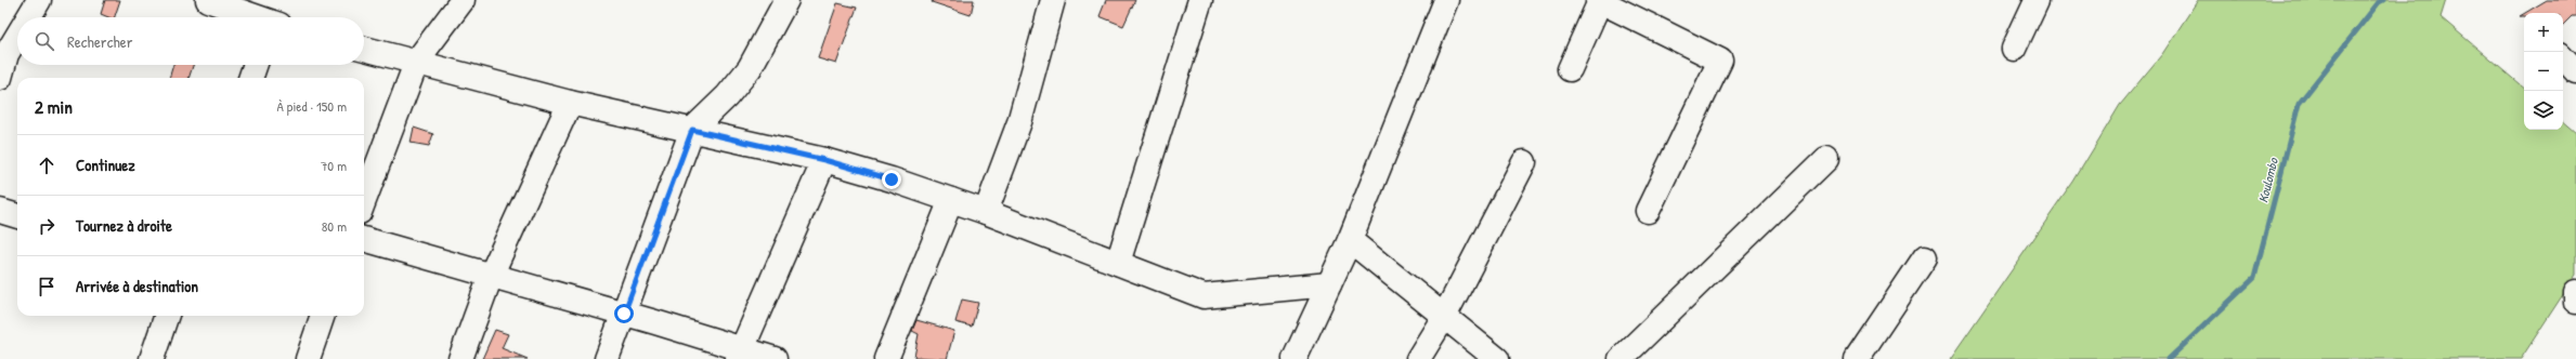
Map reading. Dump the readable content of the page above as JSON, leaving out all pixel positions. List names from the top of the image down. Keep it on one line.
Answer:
{"water":["Koulombo"],"page":{"map_buttons":["+","−"],"search":"Rechercher","heading":["2 min","À pied · 150 m"],"list":[["Continuez","70 m"],["Tournez à droite","80 m"],"Arrivée à destination"]}}
